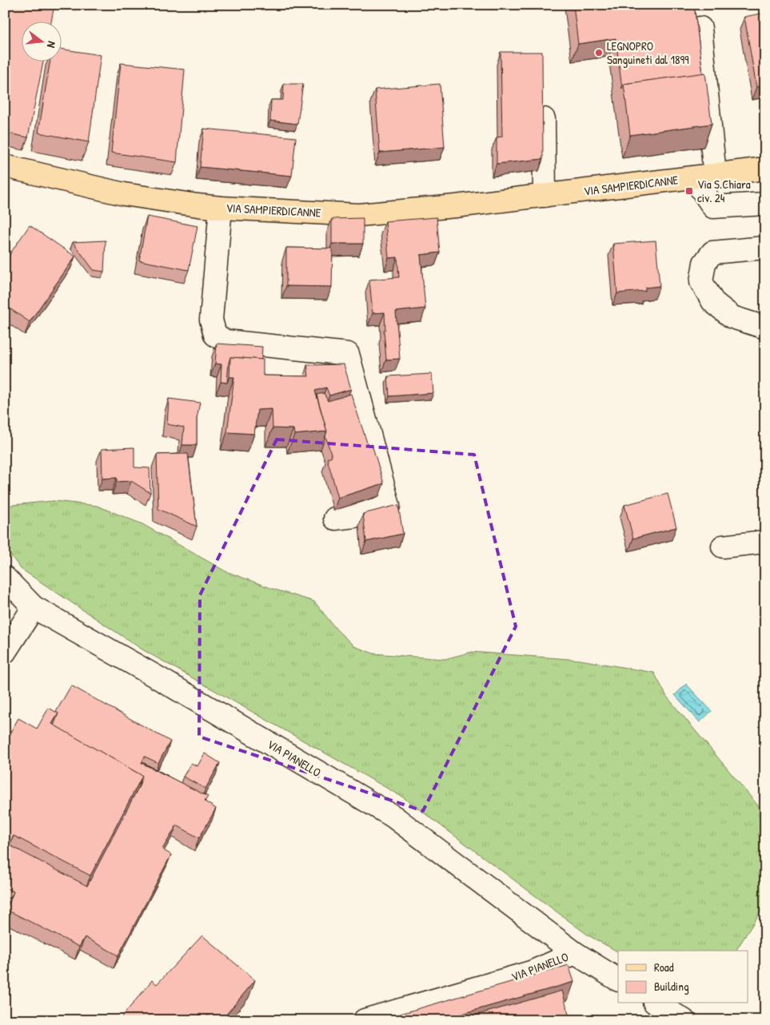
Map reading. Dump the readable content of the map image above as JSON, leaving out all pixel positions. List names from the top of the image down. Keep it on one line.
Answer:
{"streets":{"main road":["VIA SAMPIERDICANNE"],"street":["VIA PIANELLO"]},"places":{"other":["LEGNOPRO Sanguineti dal 1899"],"transit":["Via S.Chiara civ. 24"]},"legend":["Road","Building"],"north":"right"}
